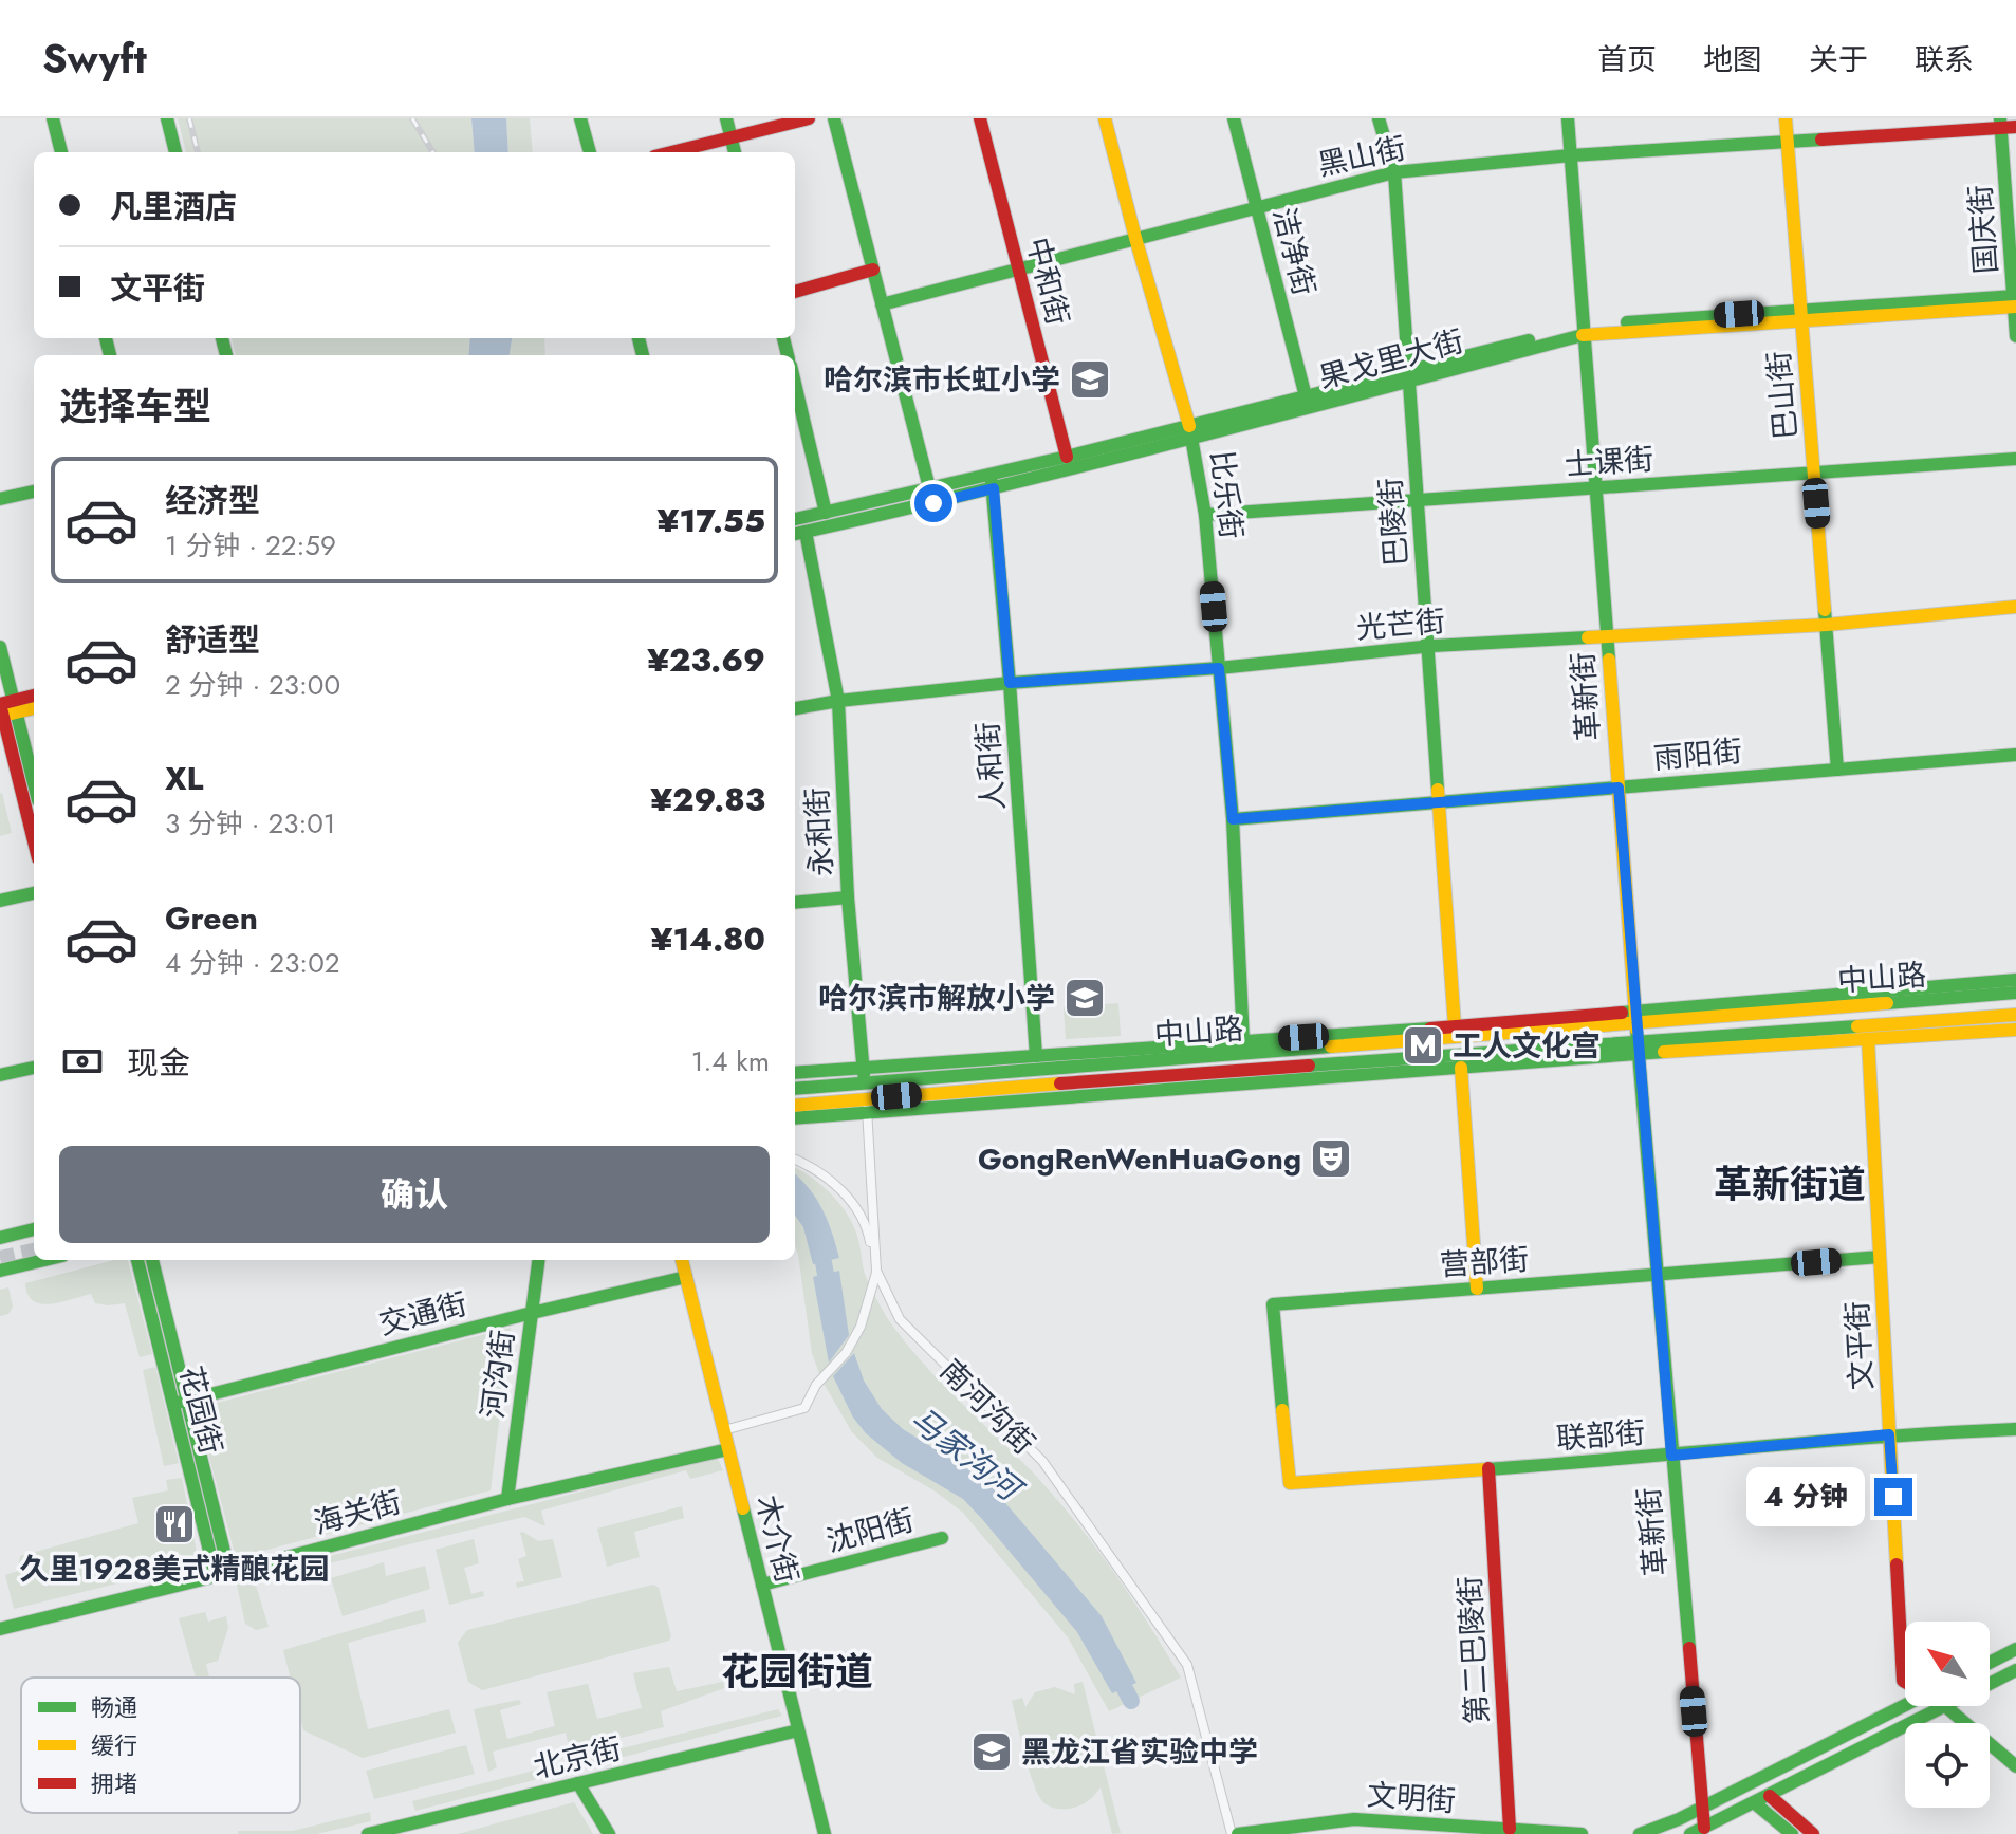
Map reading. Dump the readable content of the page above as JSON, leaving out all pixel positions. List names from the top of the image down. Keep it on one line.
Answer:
{"streets":{"street":["黑山街","国庆街","洁净街","中和街","果戈里大街","巴山街","士课街","比乐街","巴陵街","光芒街","革新街","雨阳街","人和街","永和街","中山路","营部街","交通街","文平街","河沟街","南河沟街","花园街","联部街","海关街","沈阳街","木介街","第二巴陵街","北京街","文明街"]},"crossings":[["黑山街","国庆街"],["黑山街","洁净街"],["黑山街","中和街"],["黑山街","巴山街"],["黑山街","比乐街"],["黑山街","巴陵街"],["黑山街","革新街"],["国庆街","果戈里大街"],["洁净街","果戈里大街"],["中和街","果戈里大街"],["果戈里大街","巴山街"],["果戈里大街","比乐街"],["果戈里大街","巴陵街"],["果戈里大街","革新街"],["果戈里大街","人和街"],["果戈里大街","永和街"],["巴山街","士课街"],["巴山街","光芒街"],["巴山街","雨阳街"],["士课街","比乐街"],["士课街","巴陵街"],["士课街","革新街"],["比乐街","光芒街"],["比乐街","雨阳街"],["巴陵街","光芒街"],["巴陵街","雨阳街"],["光芒街","革新街"],["光芒街","人和街"],["光芒街","永和街"],["革新街","雨阳街"],["革新街","中山路"],["革新街","营部街"],["革新街","联部街"],["永和街","中山路"],["中山路","南河沟街"],["营部街","文平街"],["营部街","联部街"],["交通街","河沟街"],["交通街","花园街"],["交通街","木介街"],["文平街","联部街"],["河沟街","海关街"],["花园街","海关街"],["联部街","第二巴陵街"],["海关街","木介街"],["沈阳街","木介街"],["木介街","北京街"],["第二巴陵街","文明街"]],"districts":["革新街道","花园街道"],"water":["马家沟河"],"places":{"school or university":["哈尔滨市长虹小学","哈尔滨市解放小学","黑龙江省实验中学"],"metro station":["工人文化宫"],"theatre":["GongRenWenHuaGong"],"restaurant":["久里1928美式精酿花园"]},"legend":["畅通","缓行","拥堵"],"north":"top left","page":{"header":"Swyft","nav":["首页","地图","关于","联系"],"banner":["凡里酒店","文平街"],"heading":"选择车型","list":[{"name":"经济型","note":"1 分钟 · 22:59","value":"¥17.55"},{"name":"舒适型","note":"2 分钟 · 23:00","value":"¥23.69"},{"name":"XL","note":"3 分钟 · 23:01","value":"¥29.83"},{"name":"Green","note":"4 分钟 · 23:02","value":"¥14.80"}],"pay":["现金","1.4 km"],"buttons":"确认","bubble":"4 分钟"}}
